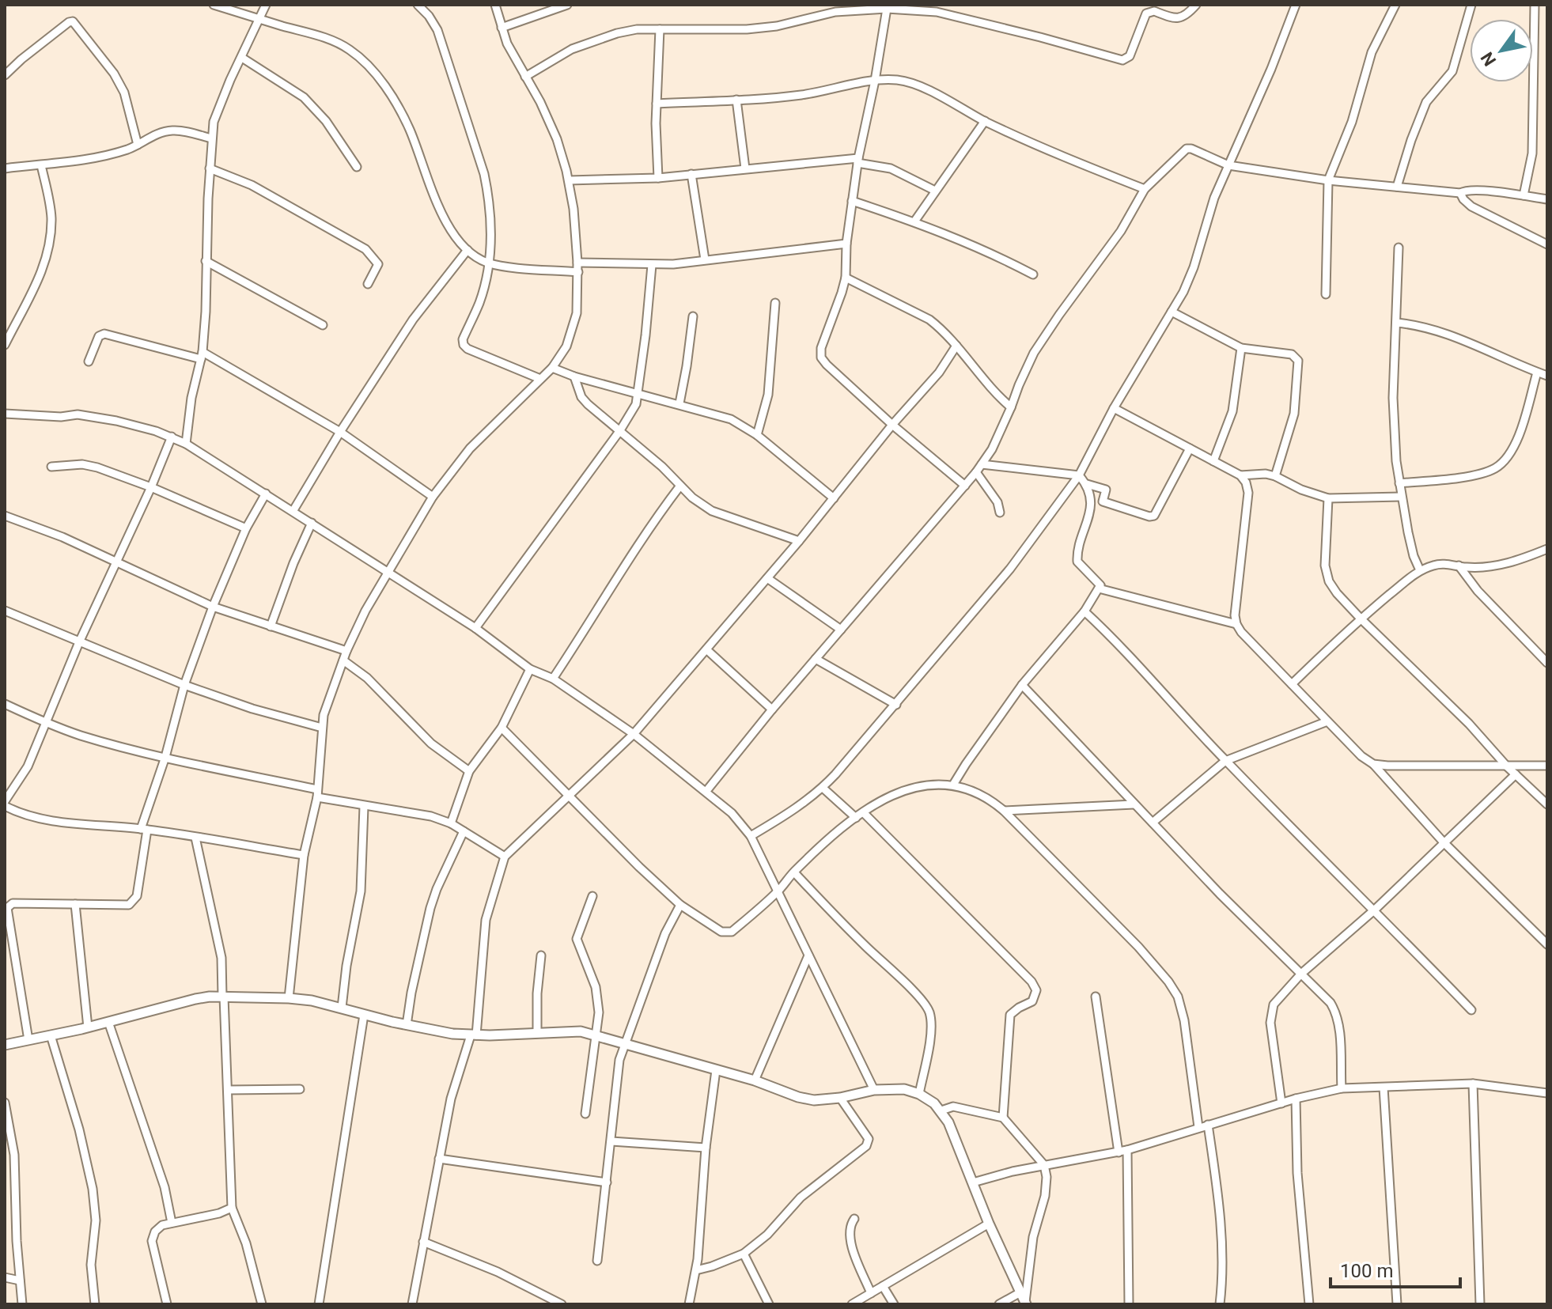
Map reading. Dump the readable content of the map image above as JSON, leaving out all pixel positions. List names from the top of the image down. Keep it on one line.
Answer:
{"scale_bar":"100 m","north":"bottom left"}
